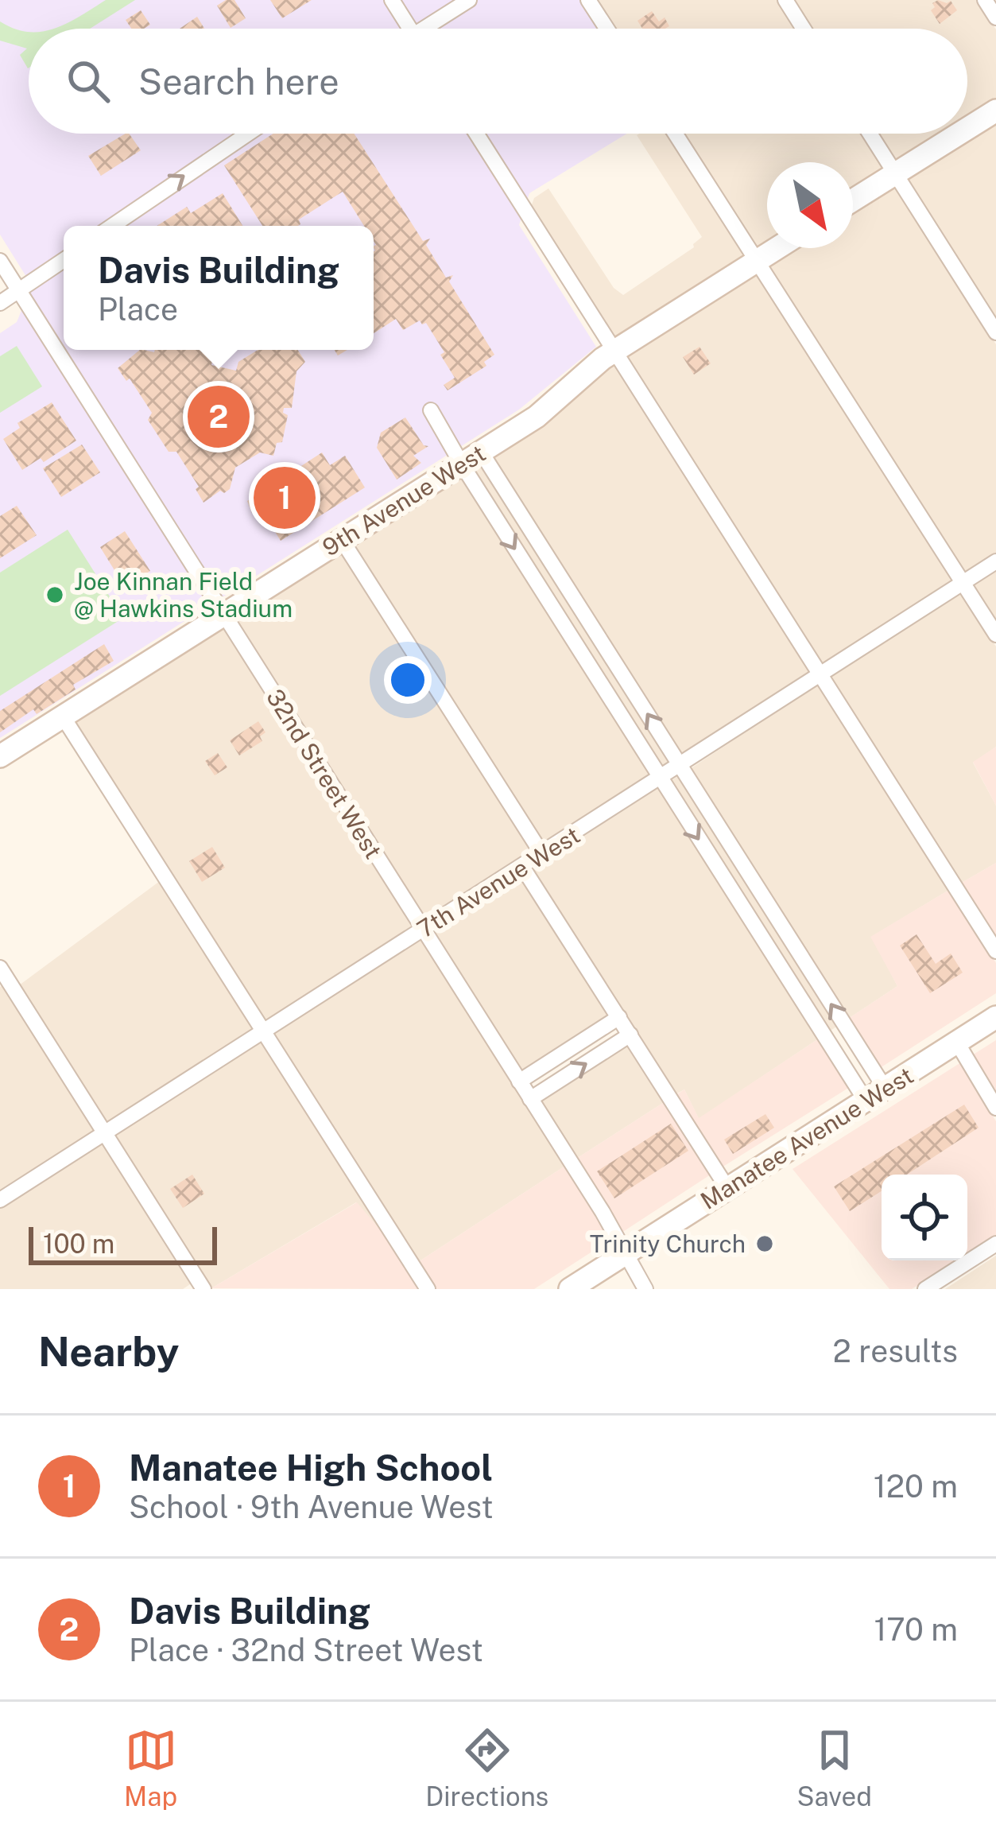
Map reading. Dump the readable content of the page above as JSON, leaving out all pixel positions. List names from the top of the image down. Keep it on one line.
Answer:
{"streets":{"street":["9th Avenue West","32nd Street West","7th Avenue West","Manatee Avenue West"]},"crossings":[["9th Avenue West","32nd Street West"],["32nd Street West","7th Avenue West"],["32nd Street West","Manatee Avenue West"]],"places":["Joe Kinnan Field @ Hawkins Stadium","Trinity Church"],"scale_bar":"100 m","north":"bottom right","page":{"search":"Search here","popup":["Davis Building","Place"],"pins":["2","1"],"scale":"100 m","heading":["Nearby","2 results"],"list":[{"mark":"1","name":"Manatee High School","note":"School · 9th Avenue West","value":"120 m"},{"mark":"2","name":"Davis Building","note":"Place · 32nd Street West","value":"170 m"}],"nav":["Map","Directions","Saved"]}}
